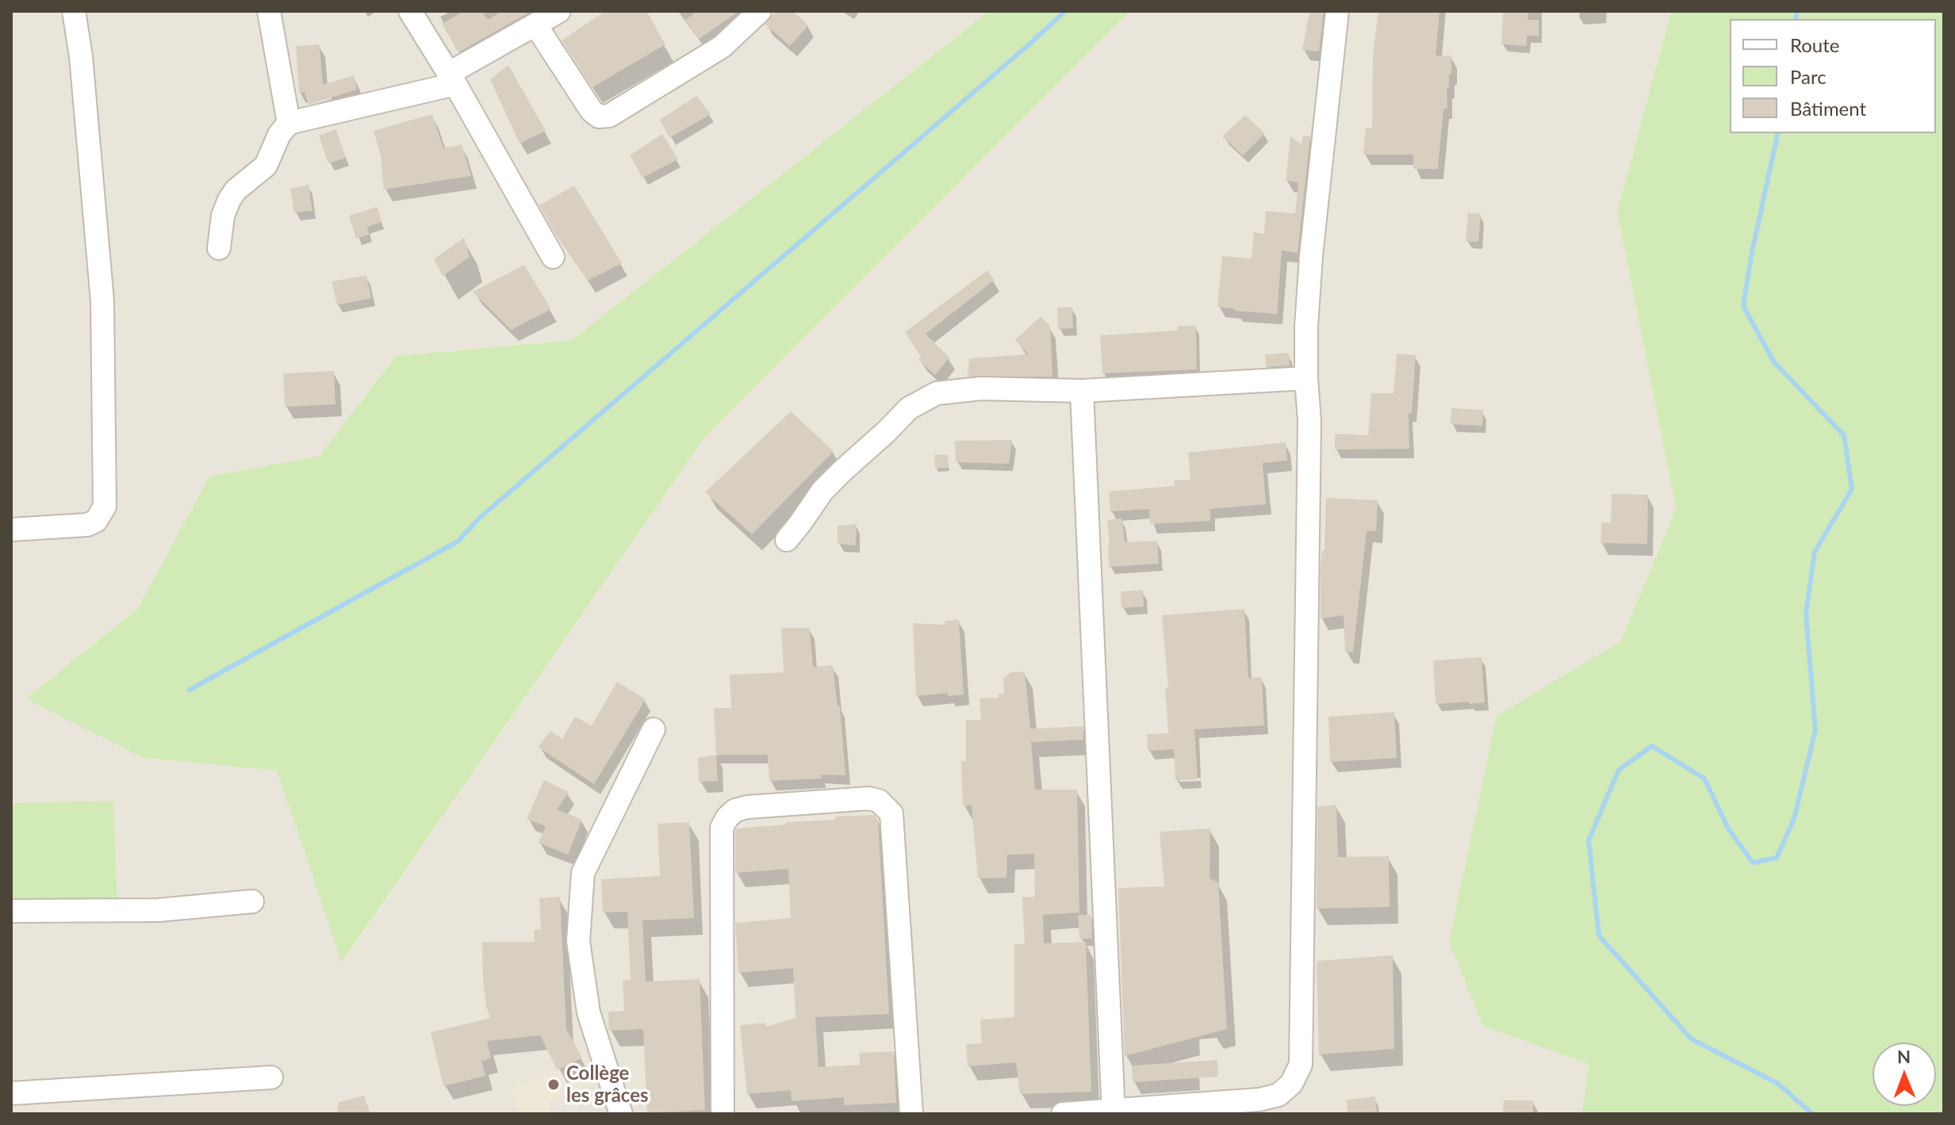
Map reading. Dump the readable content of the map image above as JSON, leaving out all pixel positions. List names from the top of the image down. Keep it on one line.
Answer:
{"places":["Collège les grâces"],"legend":["Route","Parc","Bâtiment"],"north":"top"}
